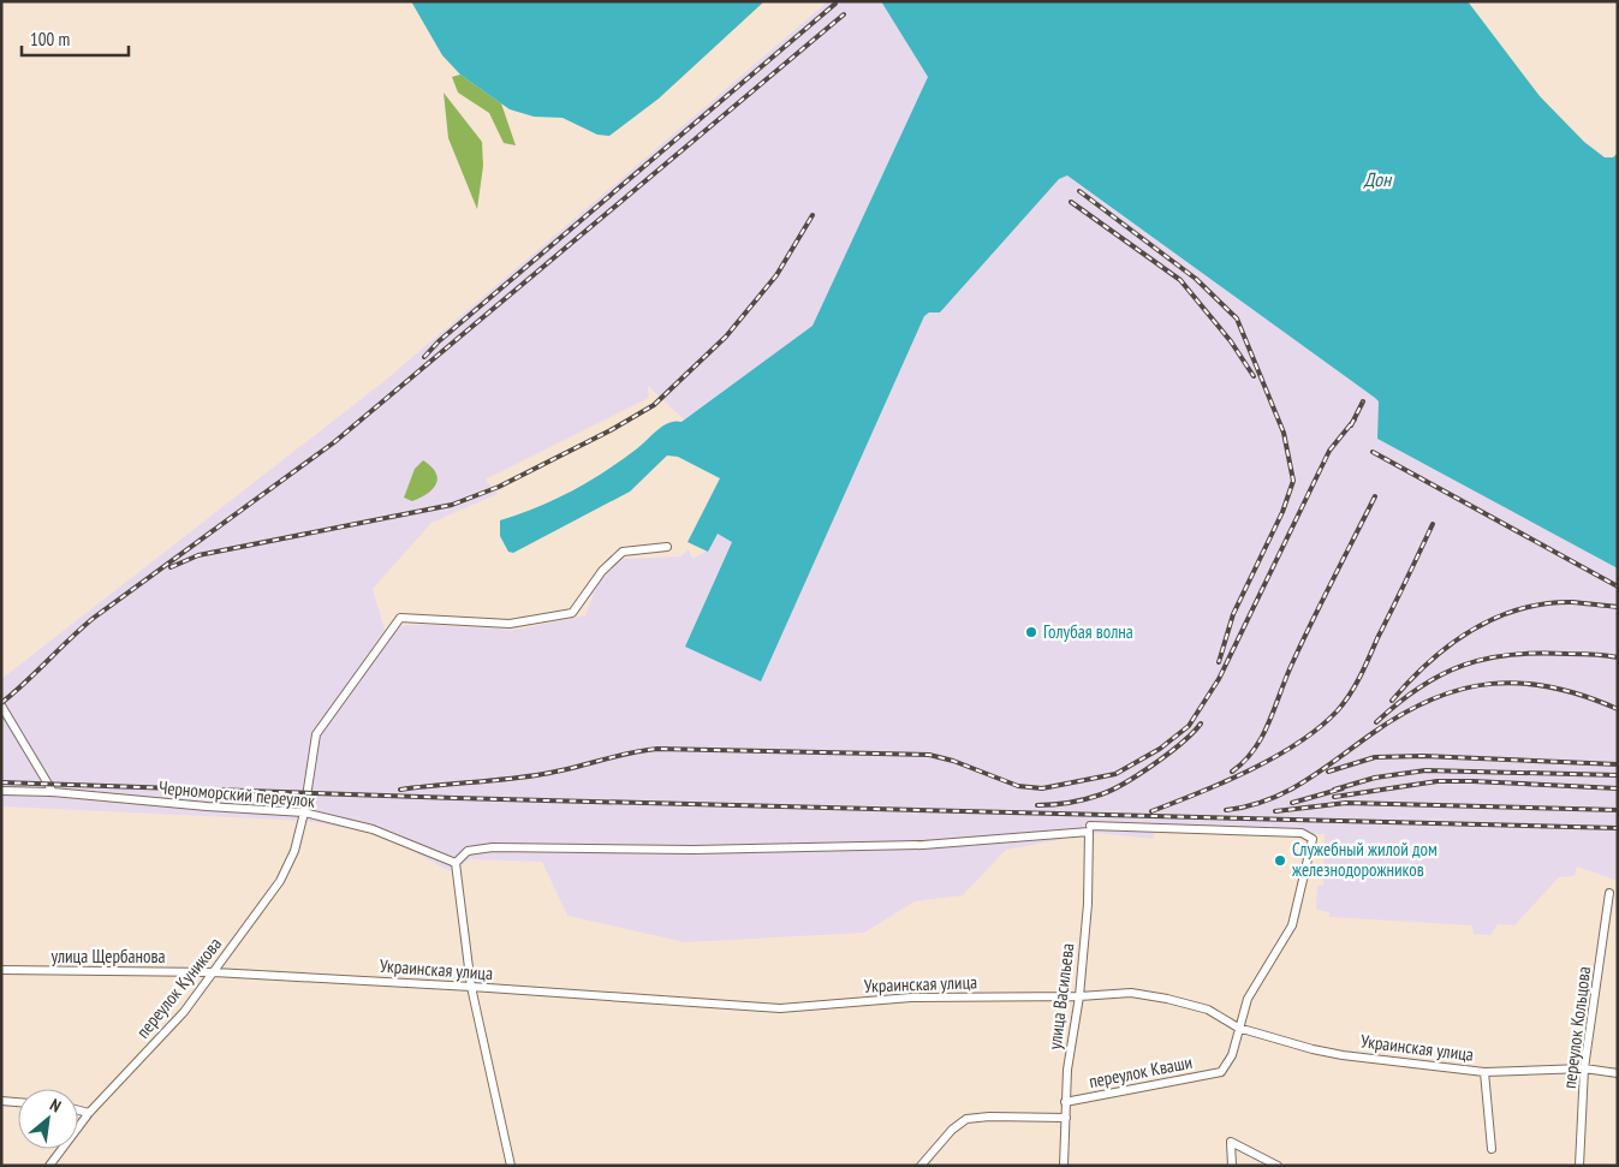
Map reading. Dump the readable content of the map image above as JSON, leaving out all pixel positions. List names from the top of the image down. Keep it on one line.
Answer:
{"streets":{"street":["Черноморский переулок","улица Щербанова","Украинская улица","переулок Куникова","улица Васильева","переулок Кольцова","переулок Кваши"]},"crossings":[["Черноморский переулок","переулок Куникова"],["улица Щербанова","Украинская улица"],["улица Щербанова","переулок Куникова"],["Украинская улица","переулок Куникова"],["Украинская улица","улица Васильева"],["Украинская улица","переулок Кольцова"],["Украинская улица","переулок Кваши"],["улица Васильева","переулок Кваши"]],"water":["Дон"],"places":["Голубая волна","Служебный жилой дом железнодорожников"],"scale_bar":"100 m","north":"top right"}
